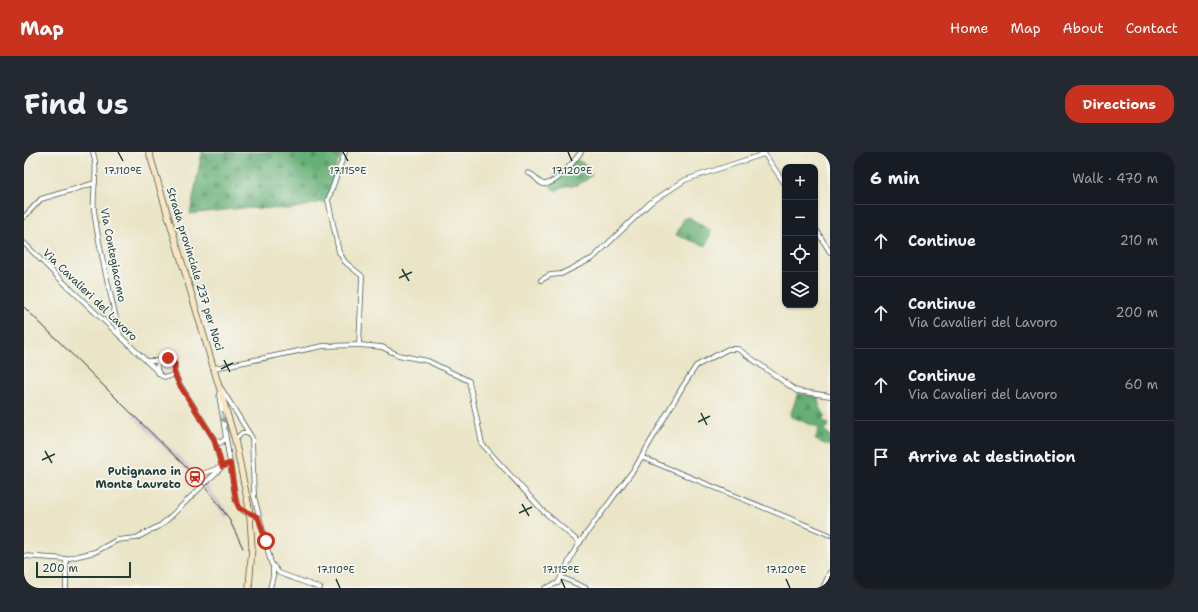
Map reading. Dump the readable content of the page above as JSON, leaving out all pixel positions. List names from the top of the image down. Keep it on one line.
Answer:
{"streets":{"main road":["Strada provinciale 237 per Noci"],"street":["Via Contegiacomo","Via Cavalieri del Lavoro"]},"crossings":[["Via Contegiacomo","Via Cavalieri del Lavoro"]],"places":{"station":["Putignano in Monte Laureto"]},"scale_bar":"200 m","page":{"header":"Map","nav":["Home","Map","About","Contact"],"title":"Find us","buttons":"Directions","heading":["6 min","Walk · 470 m"],"map_buttons":["+","−"],"list":[["Continue","210 m"],["Continue","Via Cavalieri del Lavoro","200 m"],["Continue","Via Cavalieri del Lavoro","60 m"],"Arrive at destination"],"scale":"200 m"},"coordinates":["17.110°E","17.115°E","17.120°E"]}
